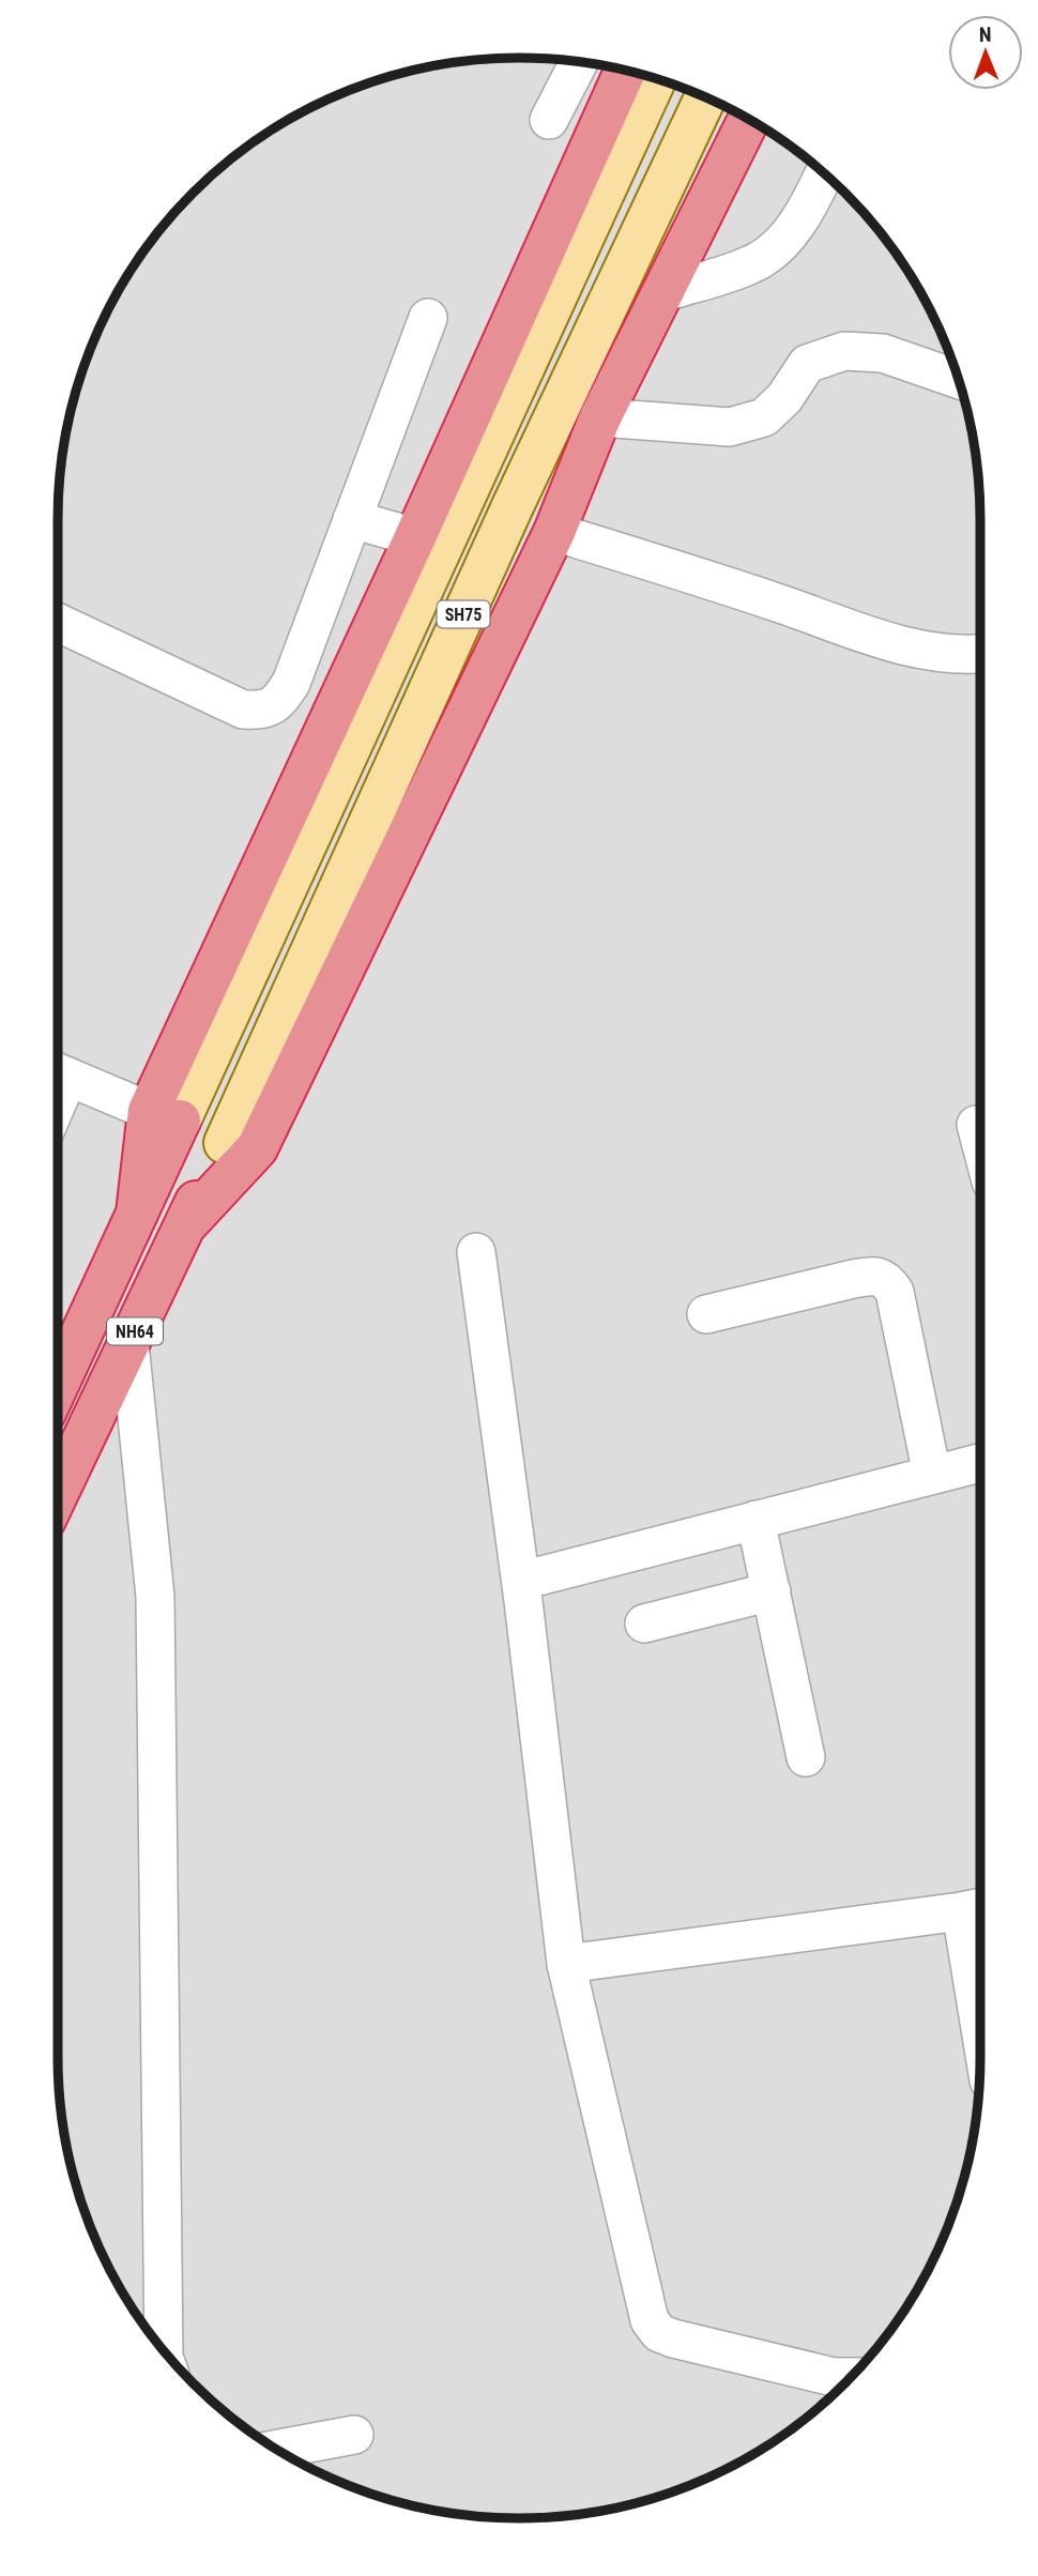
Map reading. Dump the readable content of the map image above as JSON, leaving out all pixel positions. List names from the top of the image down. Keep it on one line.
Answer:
{"streets":{"highway":["NH64"],"main road":["SH75"]},"crossings":[["SH75","NH64"]],"north":"top"}
